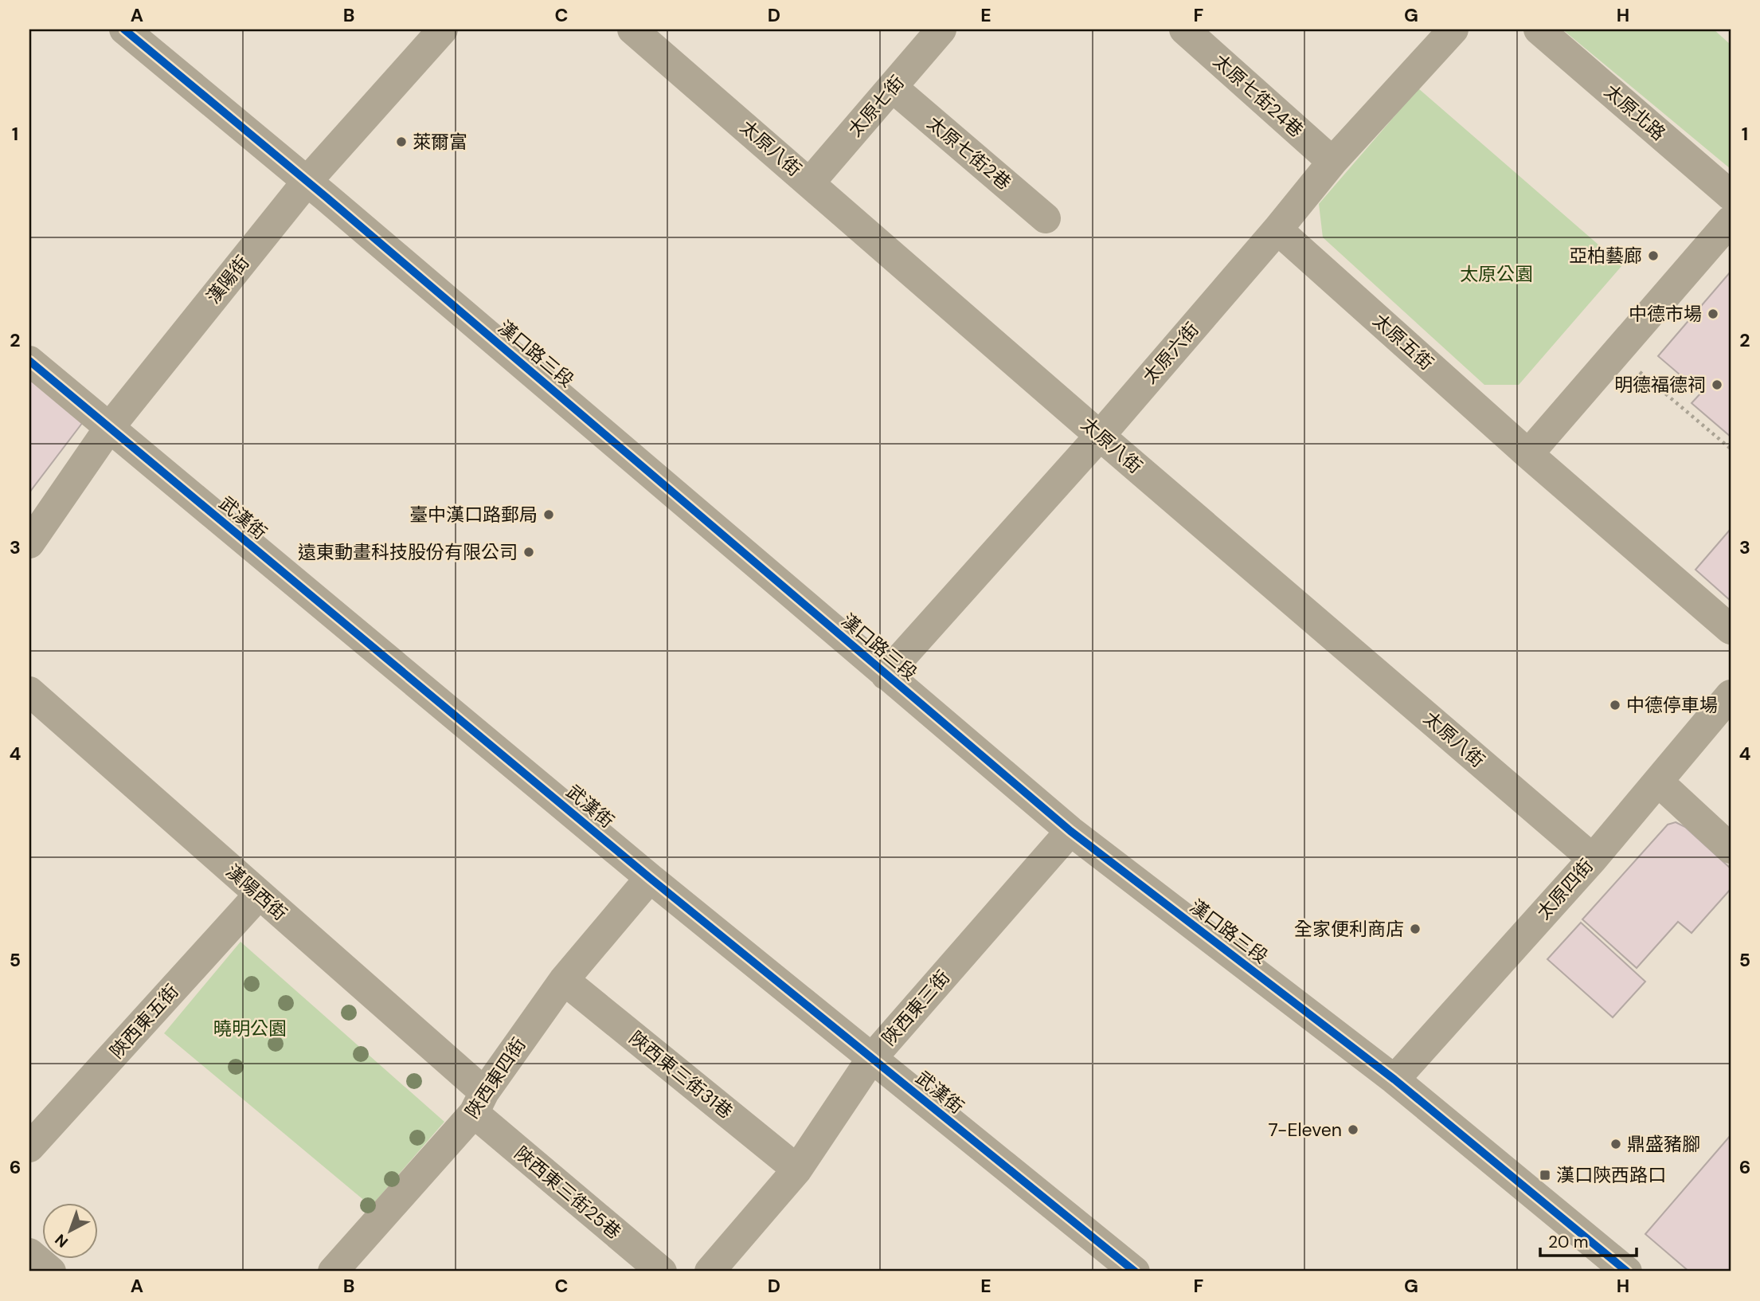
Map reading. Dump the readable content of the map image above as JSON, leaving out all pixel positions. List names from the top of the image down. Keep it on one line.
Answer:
{"streets":{"street":["太原七街24巷","太原七街","太原北路","太原八街","太原七街2巷","漢陽街","太原五街","太原六街","漢口路三段","武漢街","太原四街","漢陽西街","陜西東三街","陝西東五街","陜西東三街31巷","陜西東四街","陜西東三街25巷"]},"crossings":[["太原七街24巷","太原六街"],["太原七街","太原八街"],["太原七街","太原七街2巷"],["太原八街","太原六街"],["太原八街","太原四街"],["漢陽街","漢口路三段"],["漢陽街","武漢街"],["太原五街","太原六街"],["太原六街","漢口路三段"],["漢口路三段","太原四街"],["漢口路三段","陜西東三街"],["武漢街","陜西東三街"],["武漢街","陜西東四街"],["漢陽西街","陝西東五街"],["漢陽西街","陜西東四街"],["漢陽西街","陜西東三街25巷"],["陜西東三街","陜西東三街31巷"],["陜西東三街31巷","陜西東四街"],["陜西東四街","陜西東三街25巷"]],"parks":["太原公園","曉明公園"],"places":{"other":["萊爾富","亞柏藝廊","中德市場","明德福德祠","臺中漢口路郵局","遠東動畫科技股份有限公司","中德停車場","全家便利商店","7-Eleven","鼎盛豬腳"],"transit":["漢口陝西路口"]},"scale_bar":"20 m","north":"bottom left","grid":{"columns":["A","B","C","D","E","F","G","H"],"rows":["1","2","3","4","5","6"]}}
